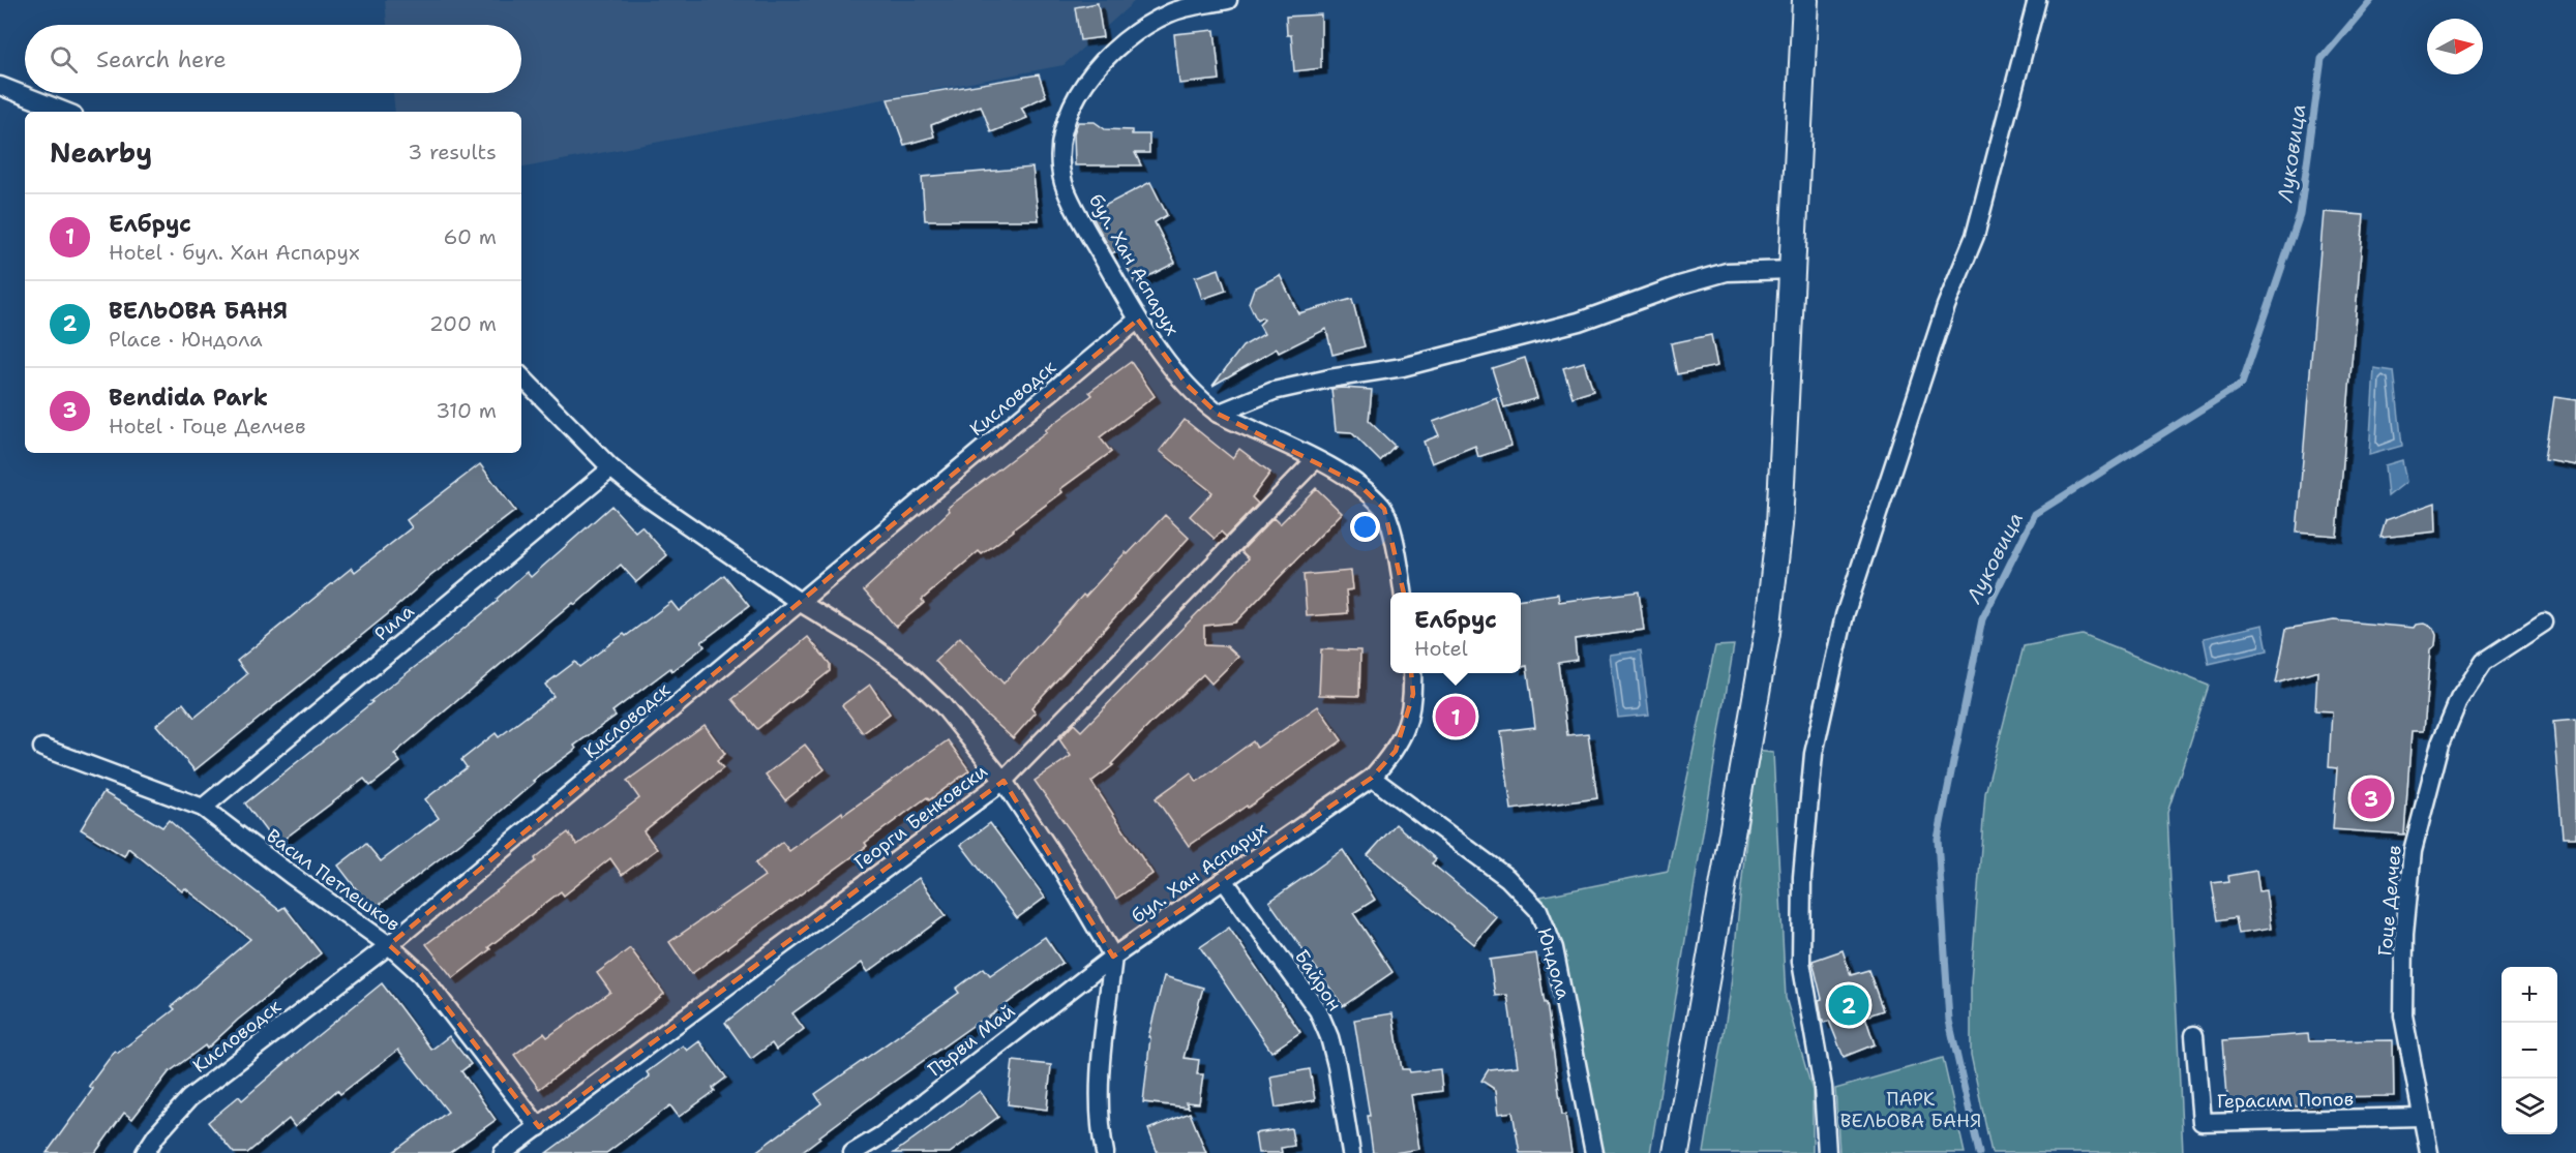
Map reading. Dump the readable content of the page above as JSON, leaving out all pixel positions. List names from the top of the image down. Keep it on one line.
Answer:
{"streets":{"street":["бул. Хан Аспарух","Кисловодск","Рила","Георги Бенковски","Васил Петлешков","Гоце Делчев","Юндола","Байрон","Първи Май","Герасим Попов"]},"crossings":[["бул. Хан Аспарух","Кисловодск"],["бул. Хан Аспарух","Георги Бенковски"],["бул. Хан Аспарух","Юндола"],["бул. Хан Аспарух","Байрон"],["бул. Хан Аспарух","Първи Май"],["Кисловодск","Васил Петлешков"],["Рила","Васил Петлешков"],["Георги Бенковски","Васил Петлешков"],["Гоце Делчев","Герасим Попов"]],"water":["Луковица"],"parks":["ПАРК ВЕЛЬОВА БАНЯ"],"north":"right","page":{"search":"Search here","heading":["Nearby","3 results"],"list":[{"mark":"1","name":"Елбрус","note":"Hotel · бул. Хан Аспарух","value":"60 m"},{"mark":"2","name":"ВЕЛЬОВА БАНЯ","note":"Place · Юндола","value":"200 m"},{"mark":"3","name":"Bendida Park","note":"Hotel · Гоце Делчев","value":"310 m"}],"popup":["Елбрус","Hotel"],"pins":["1","3","2"],"map_buttons":["+","−"]}}
